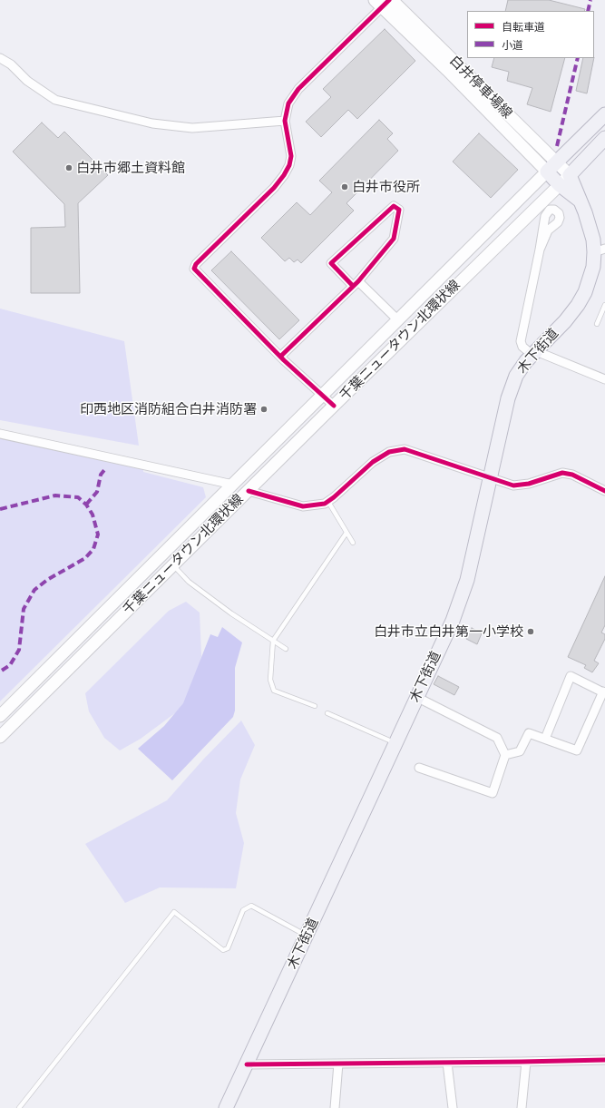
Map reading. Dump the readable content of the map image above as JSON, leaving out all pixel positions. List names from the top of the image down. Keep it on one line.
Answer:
{"streets":{"main road":["白井停車場線","千葉ニュータウン北環状線","木下街道"]},"crossings":[["白井停車場線","千葉ニュータウン北環状線"],["白井停車場線","木下街道"],["千葉ニュータウン北環状線","木下街道"]],"places":["白井市郷土資料館","白井市役所","印西地区消防組合白井消防署","白井市立白井第一小学校"],"legend":["自転車道","小道"]}
